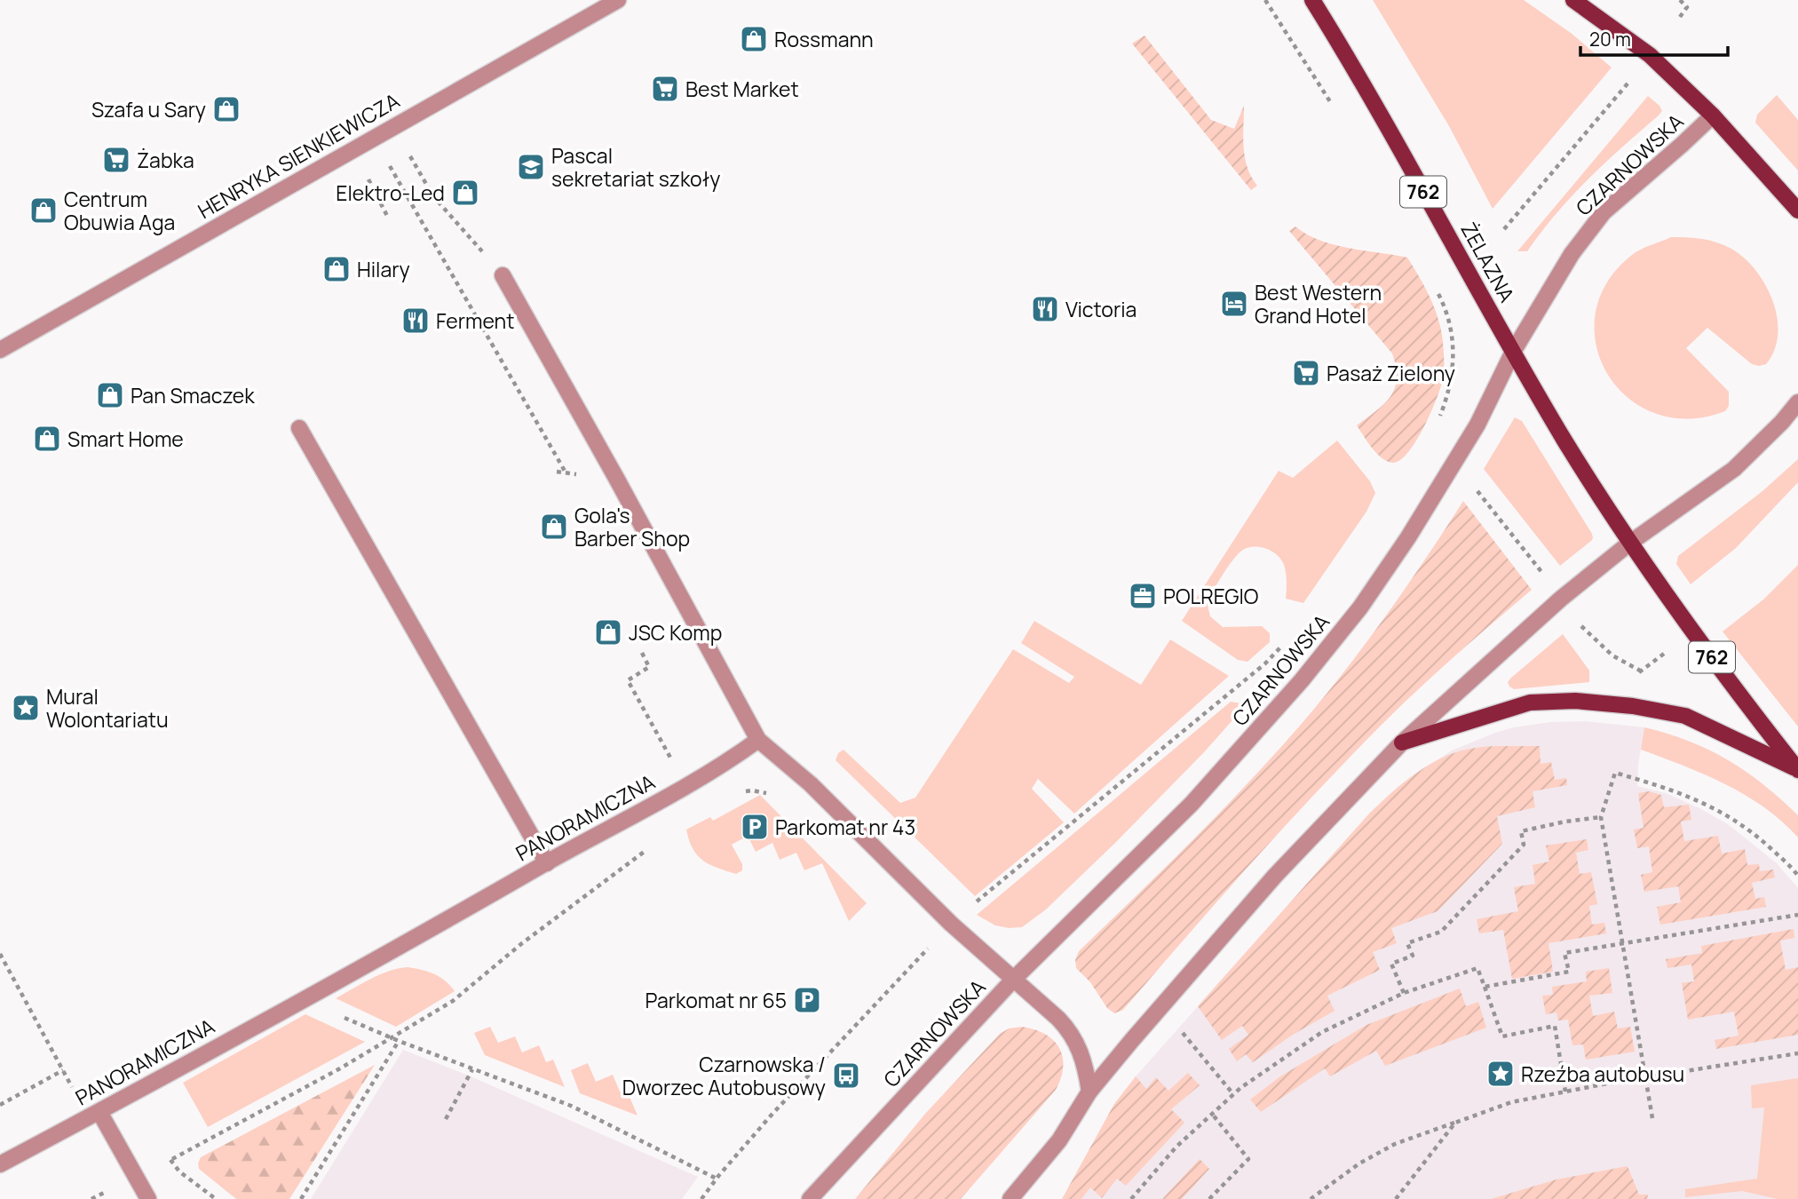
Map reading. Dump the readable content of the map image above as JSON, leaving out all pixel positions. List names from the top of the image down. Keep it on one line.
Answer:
{"streets":{"main road":["762","ŻELAZNA"],"street":["HENRYKA SIENKIEWICZA","CZARNOWSKA","PANORAMICZNA"]},"crossings":[["CZARNOWSKA","ŻELAZNA"],["762","ŻELAZNA"]],"places":{"shop":["Rossmann","Szafa u Sary","Elektro-Led","Centrum Obuwia Aga","Hilary","Pan Smaczek","Smart Home","Gola's Barber Shop","JSC Komp"],"supermarket":["Best Market","Żabka","Pasaż Zielony"],"school or university":["Pascal sekretariat szkoły"],"hotel":["Best Western Grand Hotel"],"restaurant":["Victoria","Ferment"],"office":["POLREGIO"],"place":["Mural Wolontariatu","Rzeźba autobusu"],"parking":["Parkomat nr 43","Parkomat nr 65"],"bus stop":["Czarnowska / Dworzec Autobusowy"]},"scale_bar":"20 m"}
